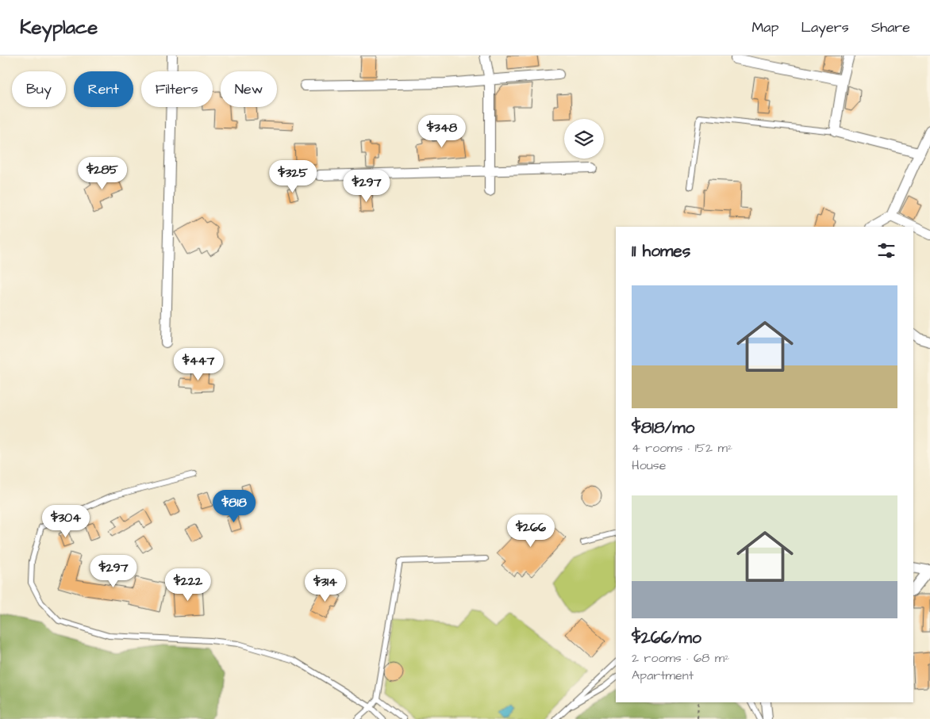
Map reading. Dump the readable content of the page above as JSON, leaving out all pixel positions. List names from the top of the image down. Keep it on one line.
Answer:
{"page":{"header":"Keyplace","nav":["Map","Layers","Share"],"chip":["Buy","Rent","Filters","New"],"price":["$348","$285","$325","$297","$447","$818","$304","$266","$297","$222","$314"],"heading":"11 homes","list":[{"name":"$818/mo","note":"4 rooms · 152 m² · House"},{"name":"$266/mo","note":"2 rooms · 68 m² · Apartment"}]}}
